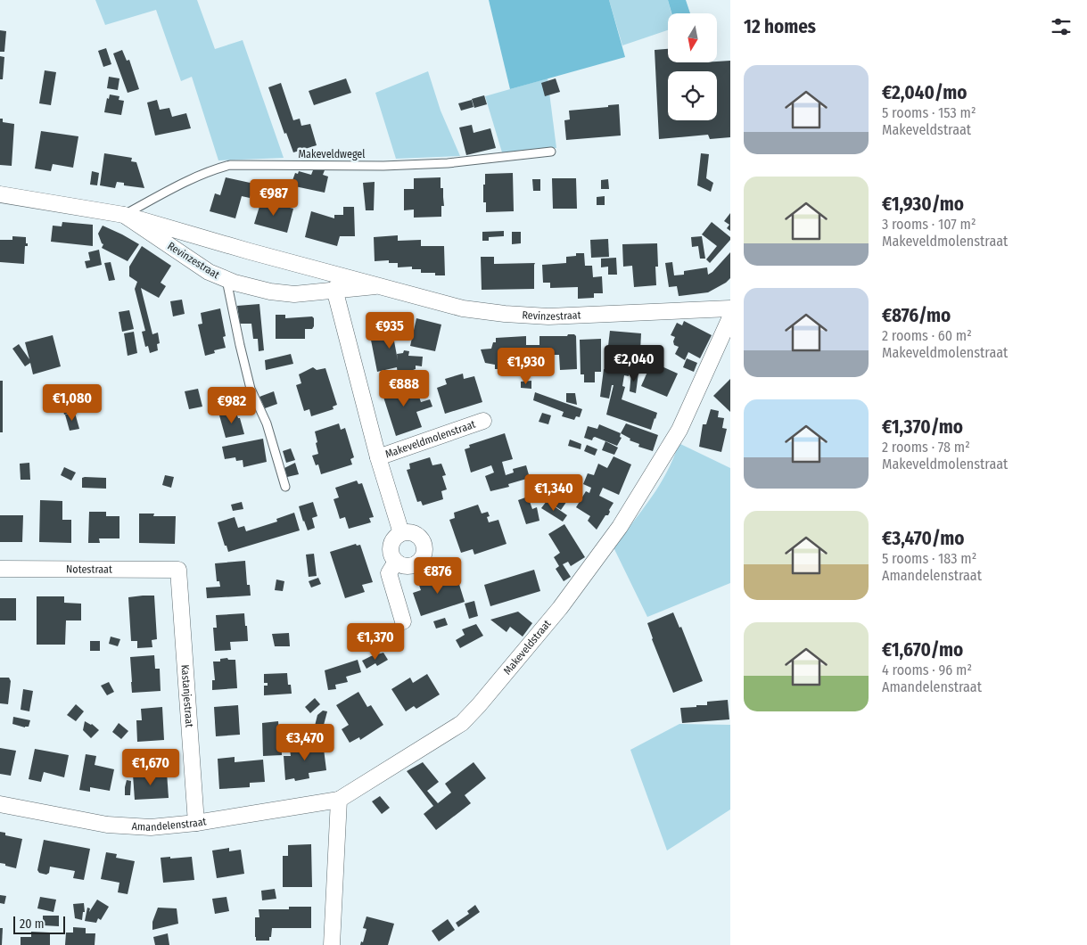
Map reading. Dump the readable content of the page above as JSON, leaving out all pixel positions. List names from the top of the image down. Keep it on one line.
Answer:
{"streets":{"street":["Revinzestraat","Makeveldmolenstraat","Notestraat","Makeveldstraat","Kastanjestraat","Amandelenstraat"],"lane":["Makeveldwegel"]},"crossings":[["Makeveldwegel","Revinzestraat"],["Revinzestraat","Makeveldmolenstraat"],["Notestraat","Kastanjestraat"],["Makeveldstraat","Amandelenstraat"],["Kastanjestraat","Amandelenstraat"]],"scale_bar":"20 m","north":"bottom","page":{"heading":"12 homes","list":[{"name":"€2,040/mo","note":"5 rooms · 153 m² · Makeveldstraat"},{"name":"€1,930/mo","note":"3 rooms · 107 m² · Makeveldmolenstraat"},{"name":"€876/mo","note":"2 rooms · 60 m² · Makeveldmolenstraat"},{"name":"€1,370/mo","note":"2 rooms · 78 m² · Makeveldmolenstraat"},{"name":"€3,470/mo","note":"5 rooms · 183 m² · Amandelenstraat"},{"name":"€1,670/mo","note":"4 rooms · 96 m² · Amandelenstraat"}],"price":["€987","€935","€2,040","€1,930","€888","€1,080","€982","€1,340","€876","€1,370","€3,470","€1,670"],"scale":"20 m"}}
